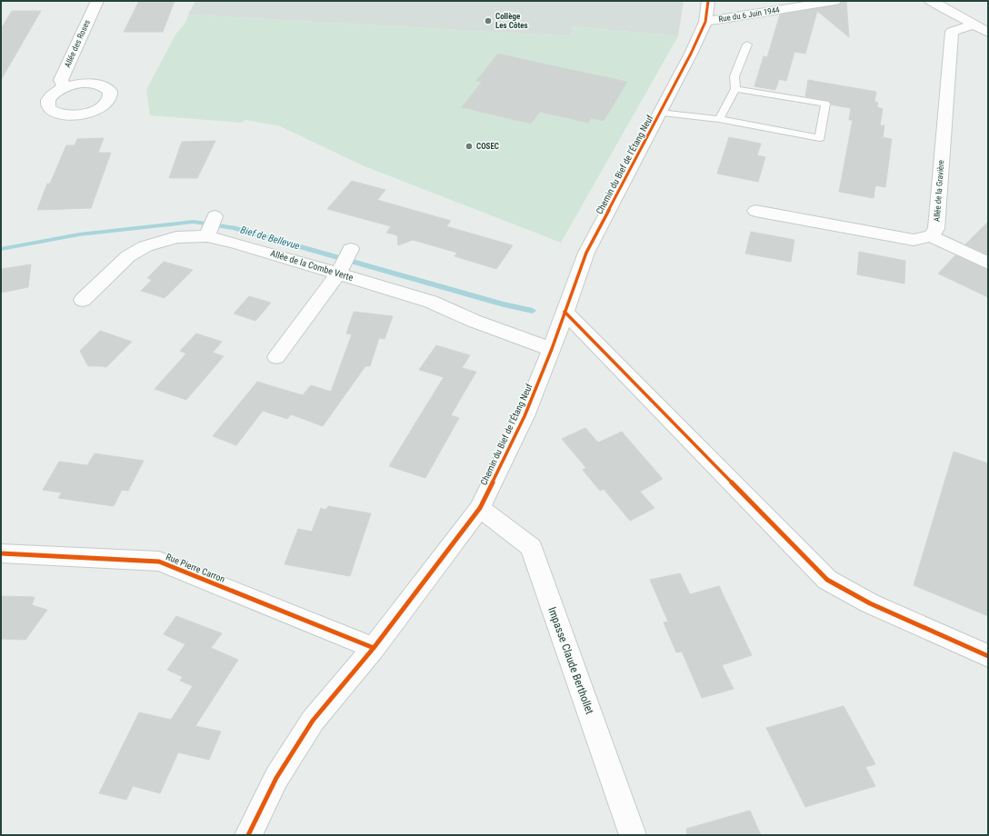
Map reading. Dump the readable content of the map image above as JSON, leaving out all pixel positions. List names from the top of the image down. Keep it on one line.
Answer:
{"streets":{"street":["Rue du 6 Juin 1944","Allée des Roses","Chemin du Bief de l'Étang Neuf","Allée de la Gravière","Allée de la Combe Verte","Rue Pierre Carron","Impasse Claude Berthollet"]},"crossings":[["Rue du 6 Juin 1944","Chemin du Bief de l'Étang Neuf"],["Chemin du Bief de l'Étang Neuf","Allée de la Combe Verte"],["Chemin du Bief de l'Étang Neuf","Rue Pierre Carron"],["Chemin du Bief de l'Étang Neuf","Impasse Claude Berthollet"]],"water":["Bief de Bellevue"],"places":["Collège Les Côtes","COSEC"]}
